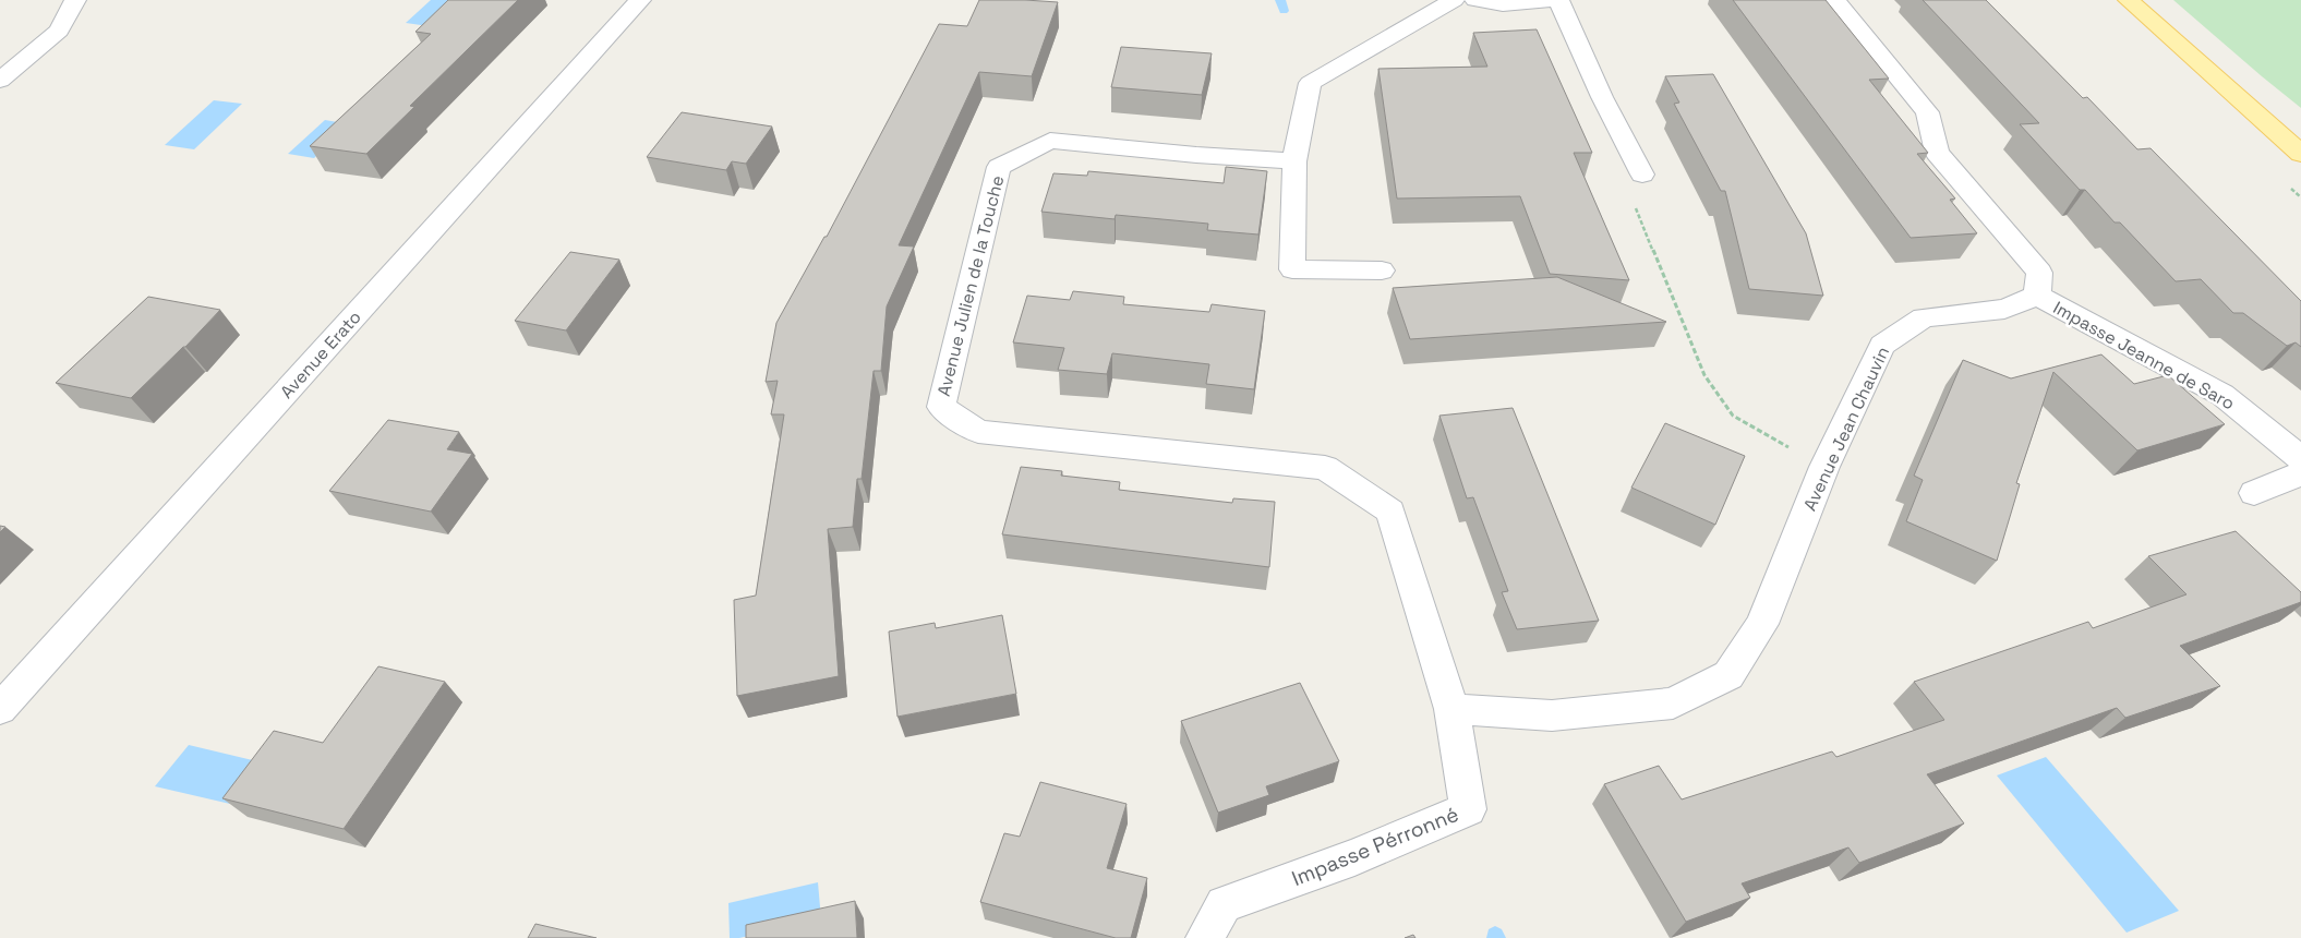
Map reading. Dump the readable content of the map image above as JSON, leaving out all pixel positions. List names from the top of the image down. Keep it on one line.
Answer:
{"streets":{"street":["Avenue Julien de la Touche","Avenue Erato","Impasse Jeanne de Saro","Avenue Jean Chauvin","Impasse Pérronné"]},"crossings":[["Avenue Julien de la Touche","Avenue Jean Chauvin"],["Avenue Julien de la Touche","Impasse Pérronné"],["Impasse Jeanne de Saro","Avenue Jean Chauvin"],["Avenue Jean Chauvin","Impasse Pérronné"]]}
